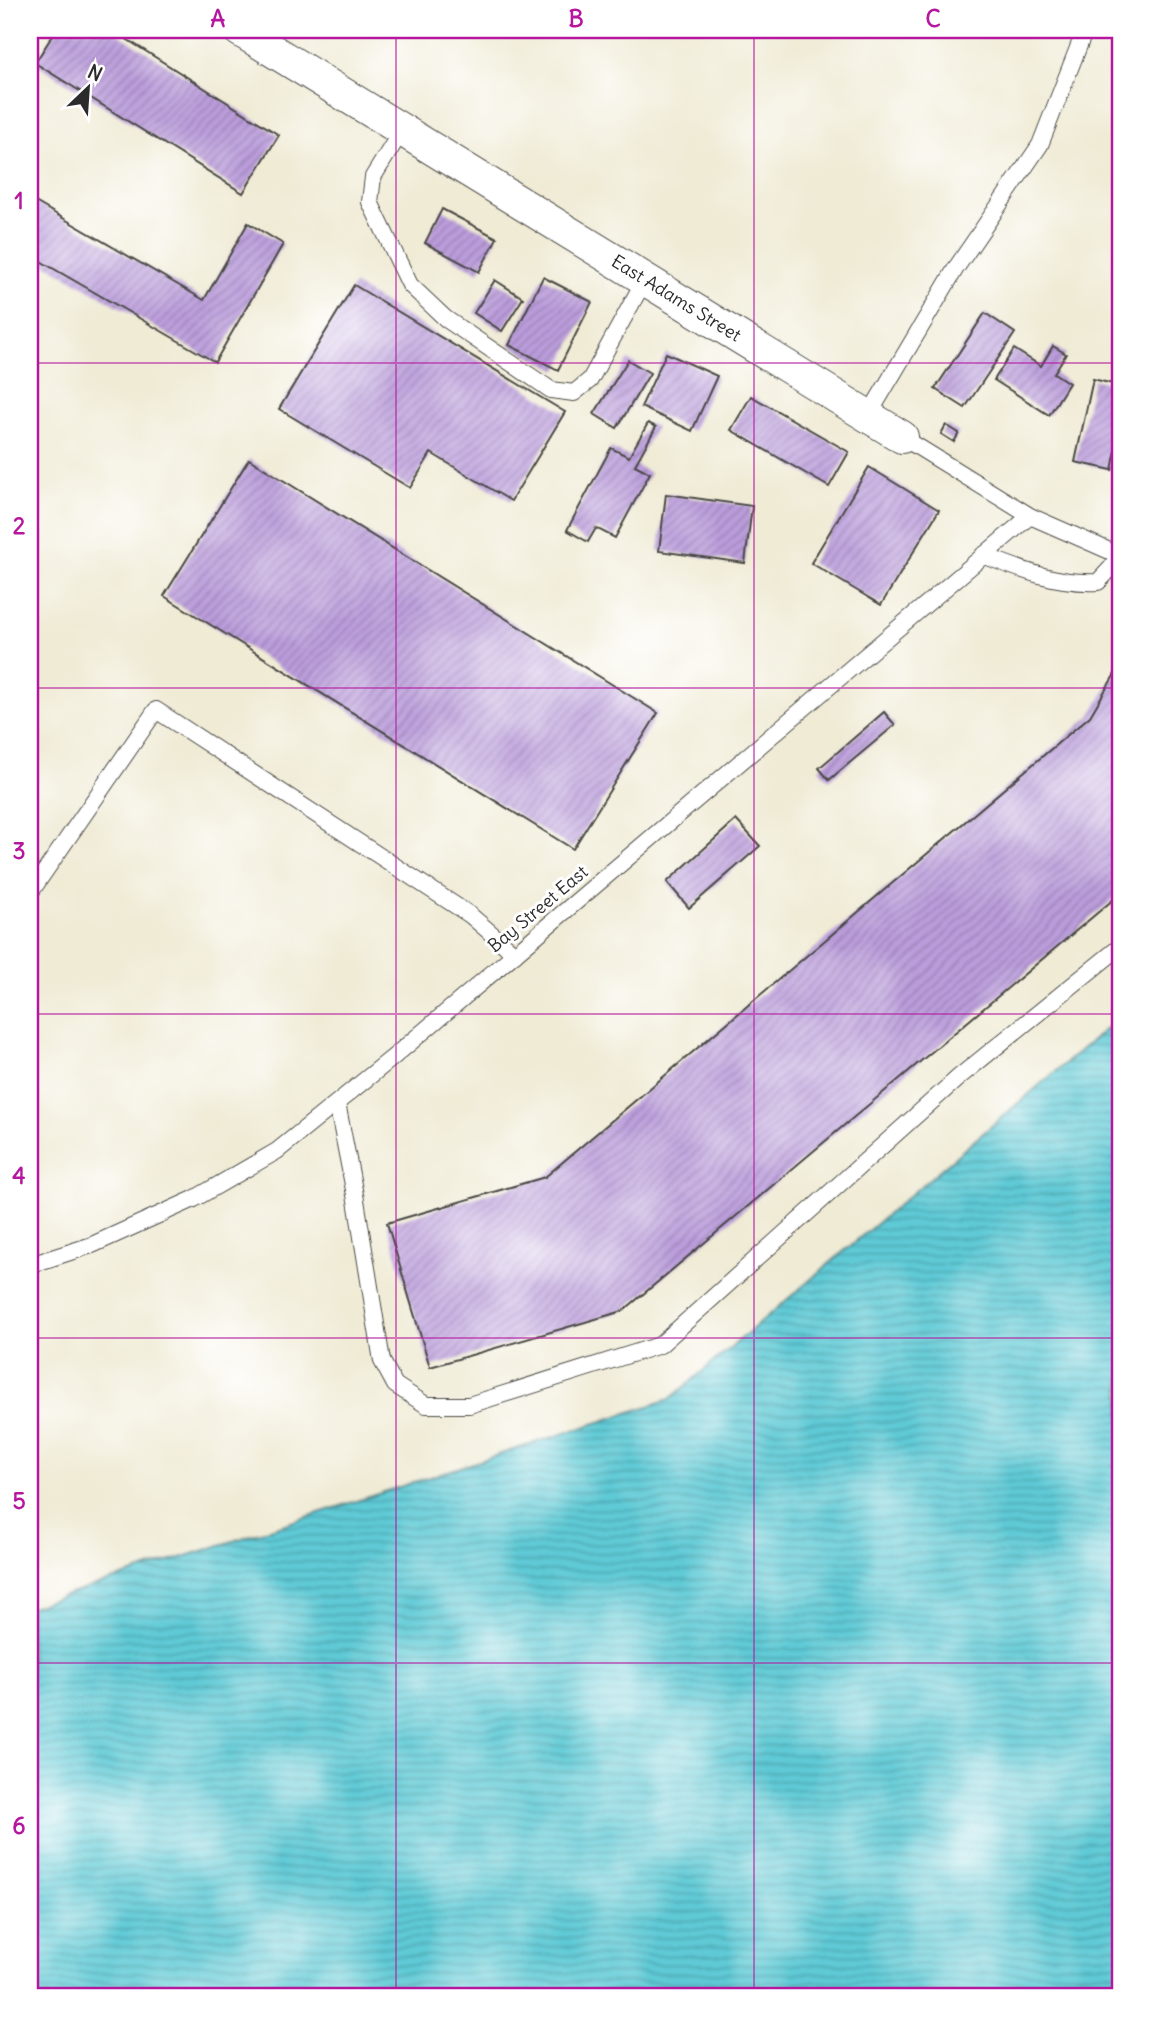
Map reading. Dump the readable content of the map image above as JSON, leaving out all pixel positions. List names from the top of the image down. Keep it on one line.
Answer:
{"streets":{"street":["East Adams Street"],"lane":["Bay Street East"]},"crossings":[["East Adams Street","Bay Street East"]],"north":"top right","grid":{"columns":["A","B","C"],"rows":["1","2","3","4","5","6"]}}
